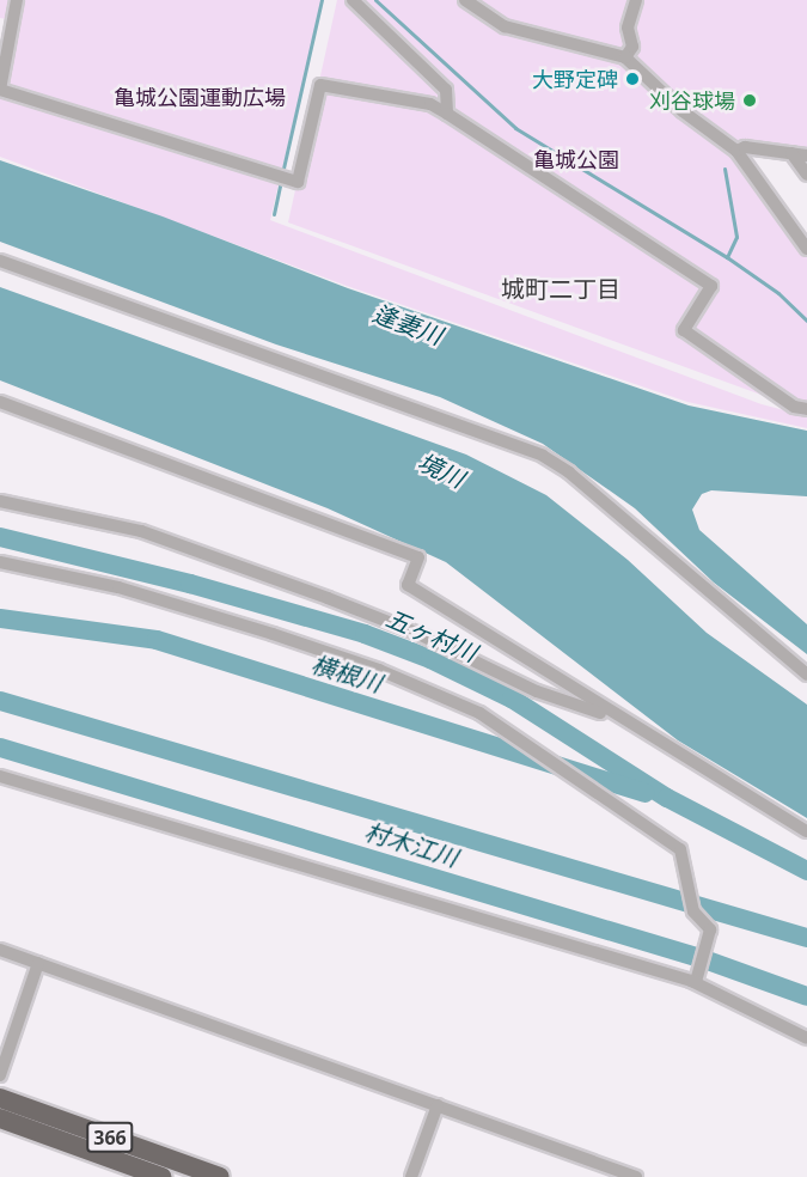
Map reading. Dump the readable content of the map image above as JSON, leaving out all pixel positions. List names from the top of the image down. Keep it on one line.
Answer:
{"streets":{"highway":["366"]},"districts":["城町二丁目"],"water":["逢妻川","境川","五ヶ村川","横根川","村木江川"],"parks":["亀城公園運動広場","亀城公園"],"places":["大野定碑","刈谷球場"]}
